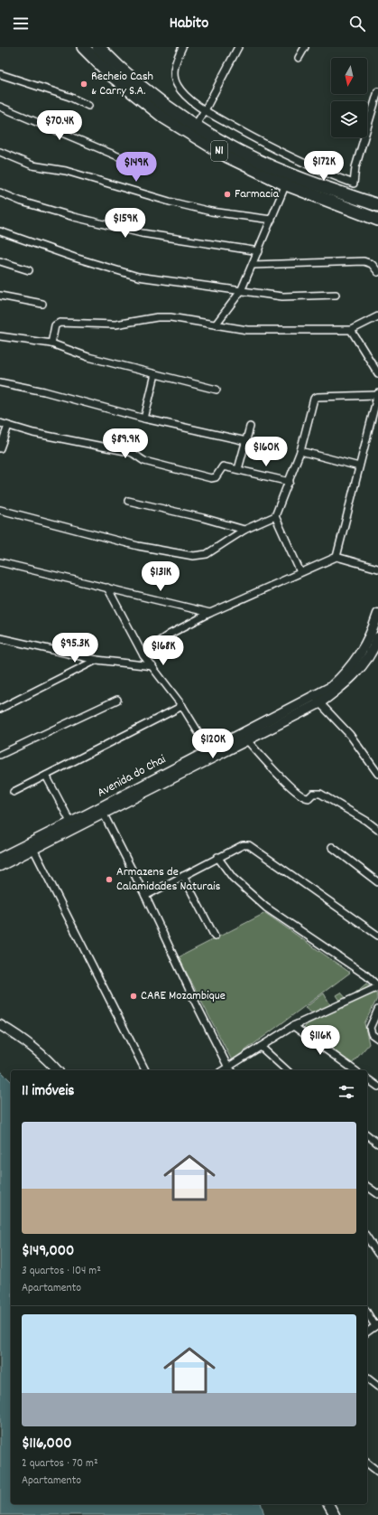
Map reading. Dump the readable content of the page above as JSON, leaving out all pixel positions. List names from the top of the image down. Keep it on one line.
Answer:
{"streets":{"highway":["N1"],"main road":["Avenida do Chai"]},"places":["Recheio Cash & Carry S.A.","Farmacia","Armazens de Calamidades Naturais","CARE Mozambique"],"north":"bottom","page":{"header":"Habito","price":["$70.4K","$172K","$149K","$159K","$89.9K","$160K","$131K","$95.3K","$168K","$120K","$116K"],"heading":"11 imóveis","list":[{"name":"$149,000","note":"3 quartos · 104 m² · Apartamento"},{"name":"$116,000","note":"2 quartos · 70 m² · Apartamento"}]}}
